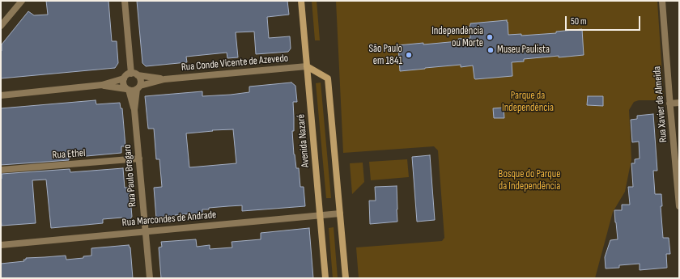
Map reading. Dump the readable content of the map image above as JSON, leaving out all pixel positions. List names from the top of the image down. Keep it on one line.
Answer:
{"streets":{"main road":["Avenida Nazaré"],"street":["Rua Conde Vicente de Azevedo","Rua Xavier de Almeida","Rua Ethel","Rua Paulo Bregaro","Rua Marcondes de Andrade"]},"crossings":[["Rua Conde Vicente de Azevedo","Avenida Nazaré"],["Rua Conde Vicente de Azevedo","Rua Paulo Bregaro"],["Avenida Nazaré","Rua Marcondes de Andrade"],["Rua Ethel","Rua Paulo Bregaro"],["Rua Paulo Bregaro","Rua Marcondes de Andrade"]],"parks":["Parque da Independência","Bosque do Parque da Independência"],"places":["Independência ou Morte","Museu Paulista","São Paulo em 1841"],"scale_bar":"50 m"}
